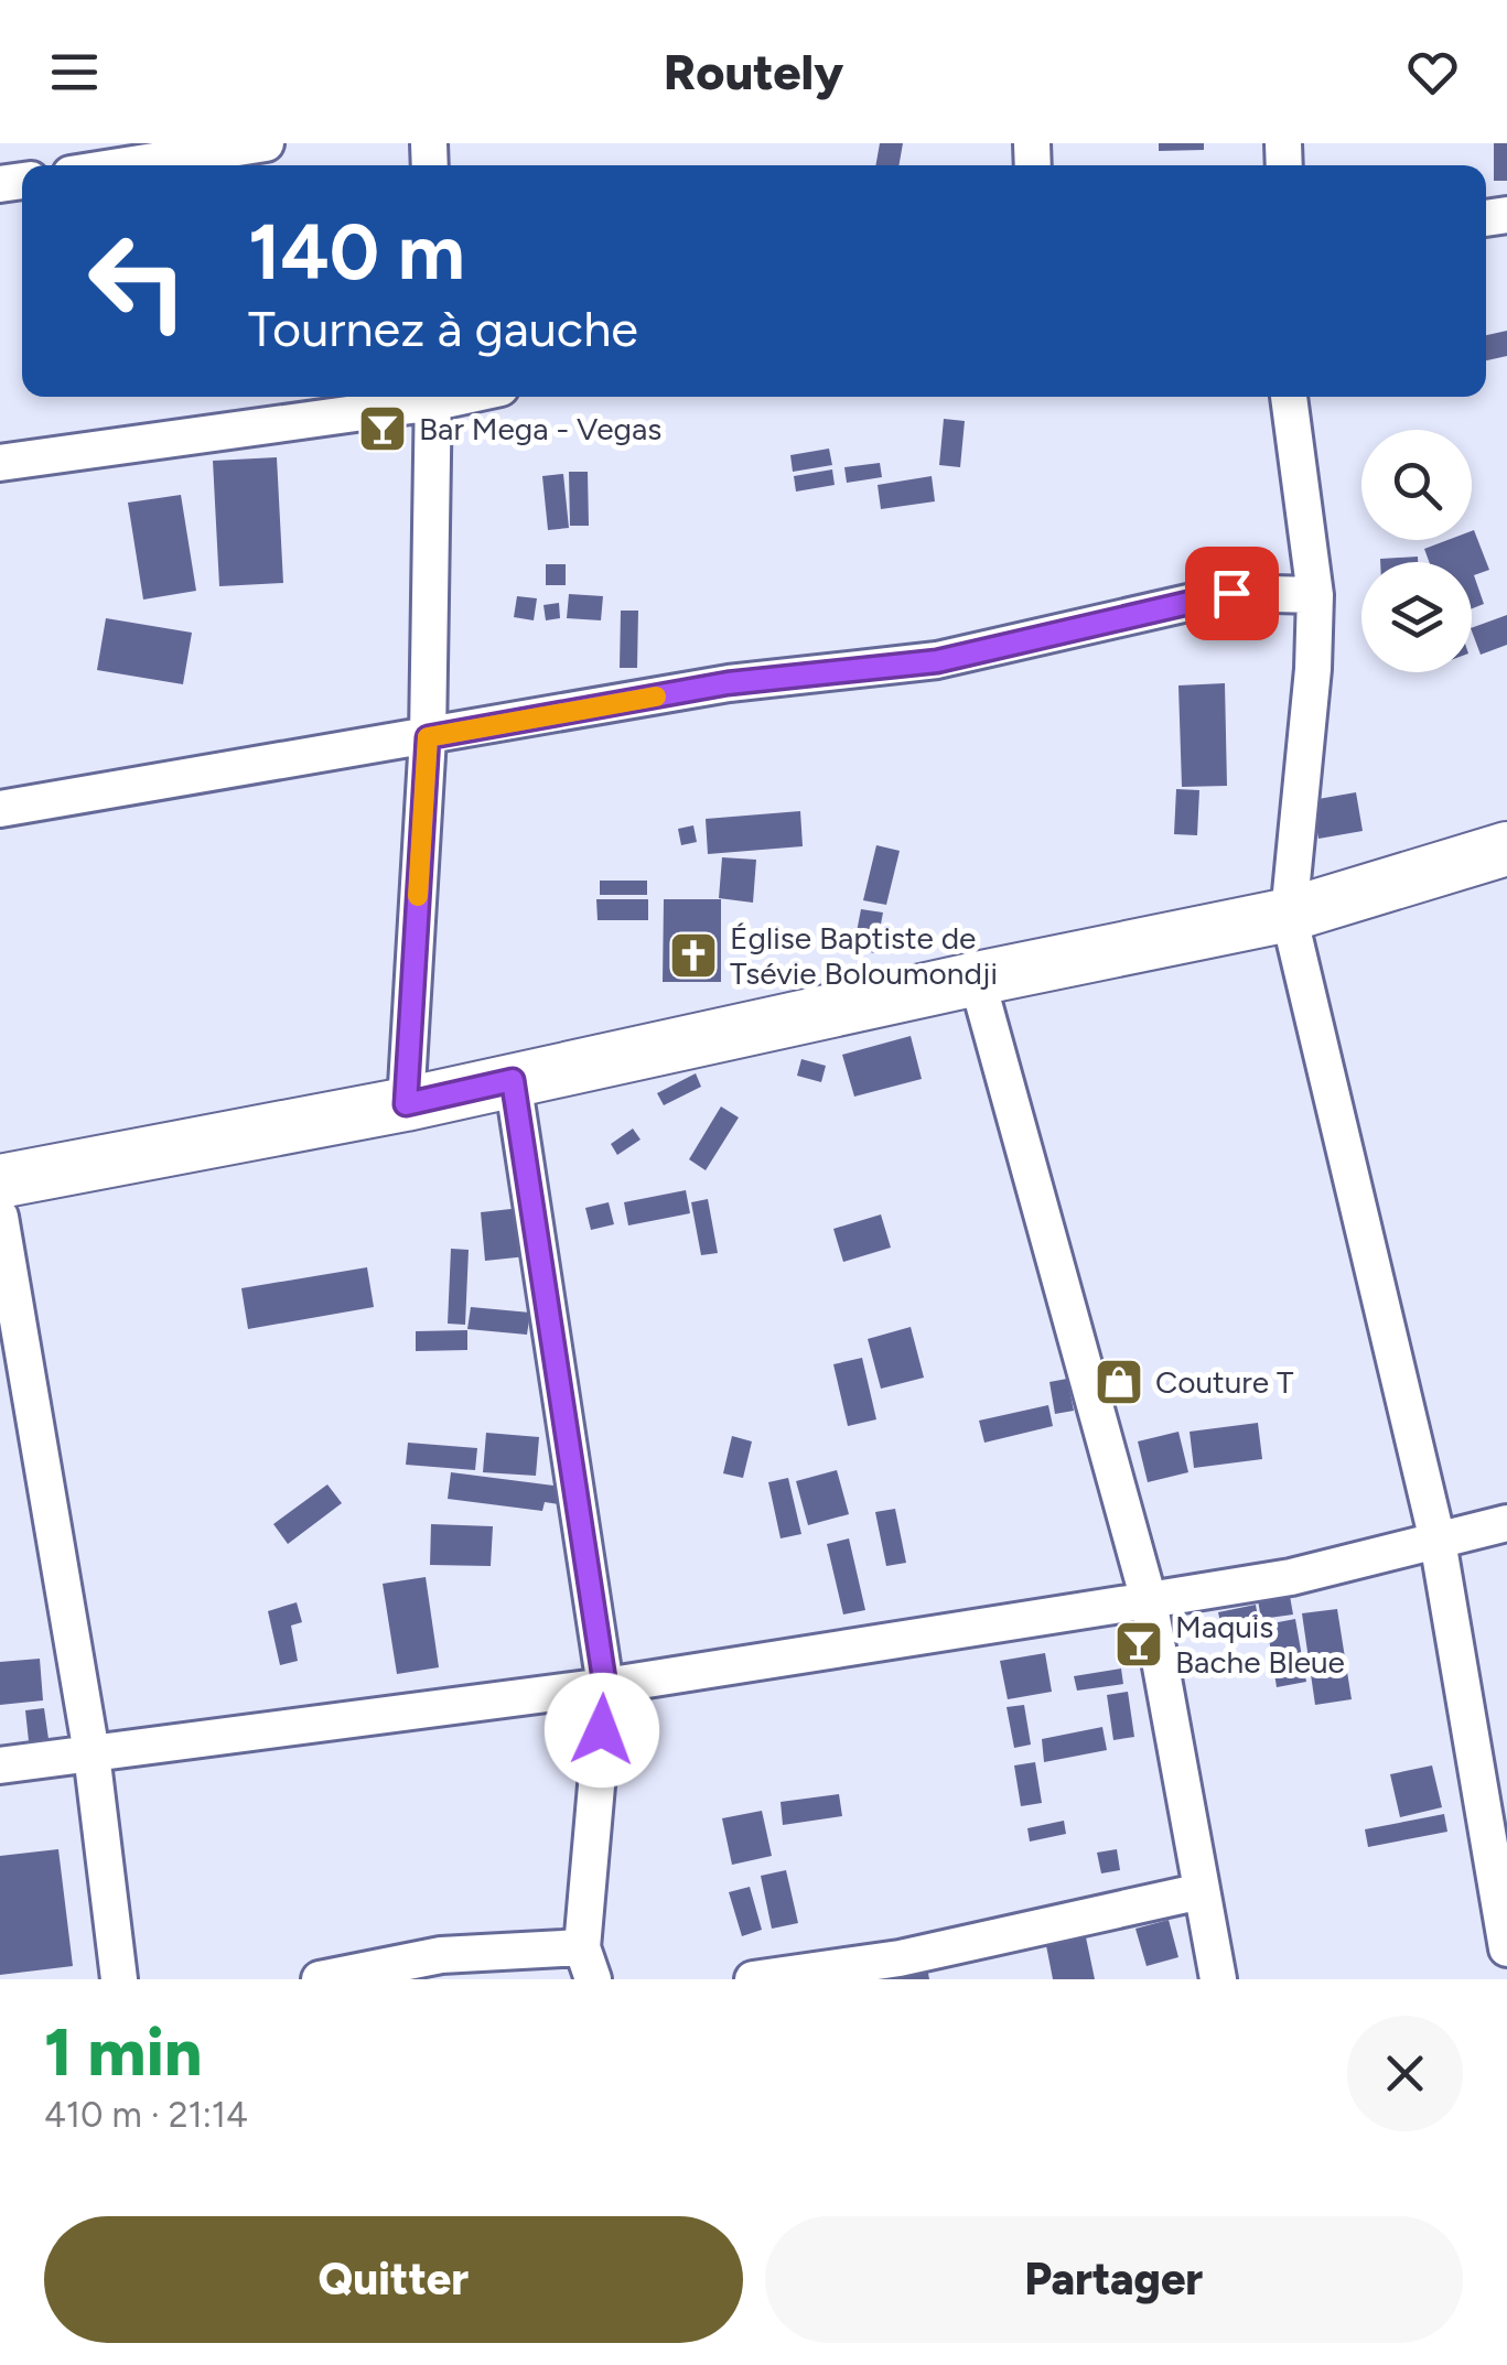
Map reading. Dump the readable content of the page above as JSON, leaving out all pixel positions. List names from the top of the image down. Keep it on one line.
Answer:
{"places":{"bar":["Bar Mega - Vegas","Maquis Bache Bleue"],"church":["Église Baptiste de Tsévie Boloumondji"],"shop":["Couture T"]},"page":{"header":"Routely","turn":["140 m","Tournez à gauche"],"heading":["1 min","410 m · 21:14"],"buttons":["Quitter","Partager"]}}
